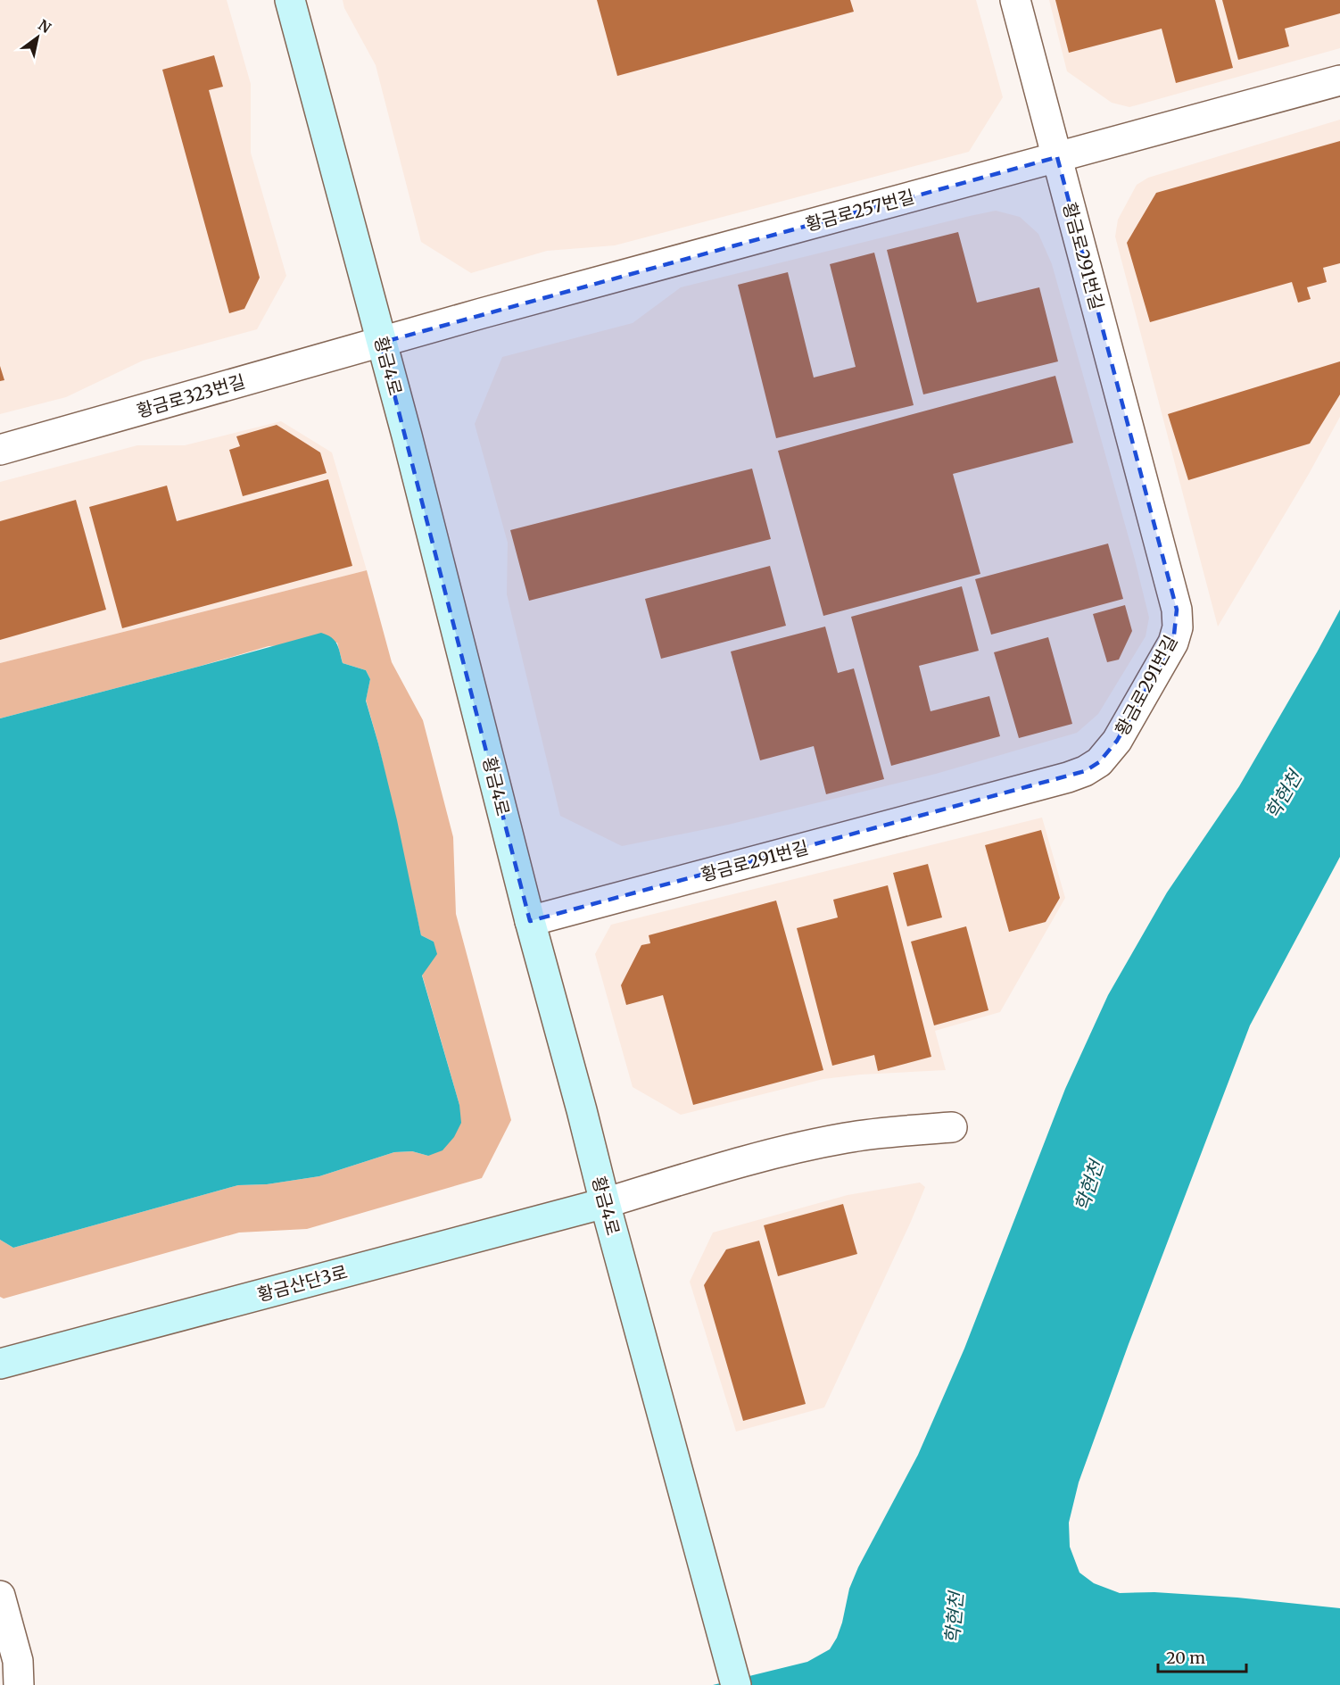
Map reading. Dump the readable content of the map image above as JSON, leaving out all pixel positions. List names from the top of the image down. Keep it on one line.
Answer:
{"streets":{"street":["황금로257번길","황금로291번길","황금4로","황금로323번길","황금산단3로"]},"crossings":[["황금로257번길","황금로291번길"],["황금로257번길","황금4로"],["황금로257번길","황금로323번길"],["황금로291번길","황금4로"],["황금4로","황금로323번길"],["황금4로","황금산단3로"]],"water":["학현천"],"scale_bar":"20 m","north":"top right"}
